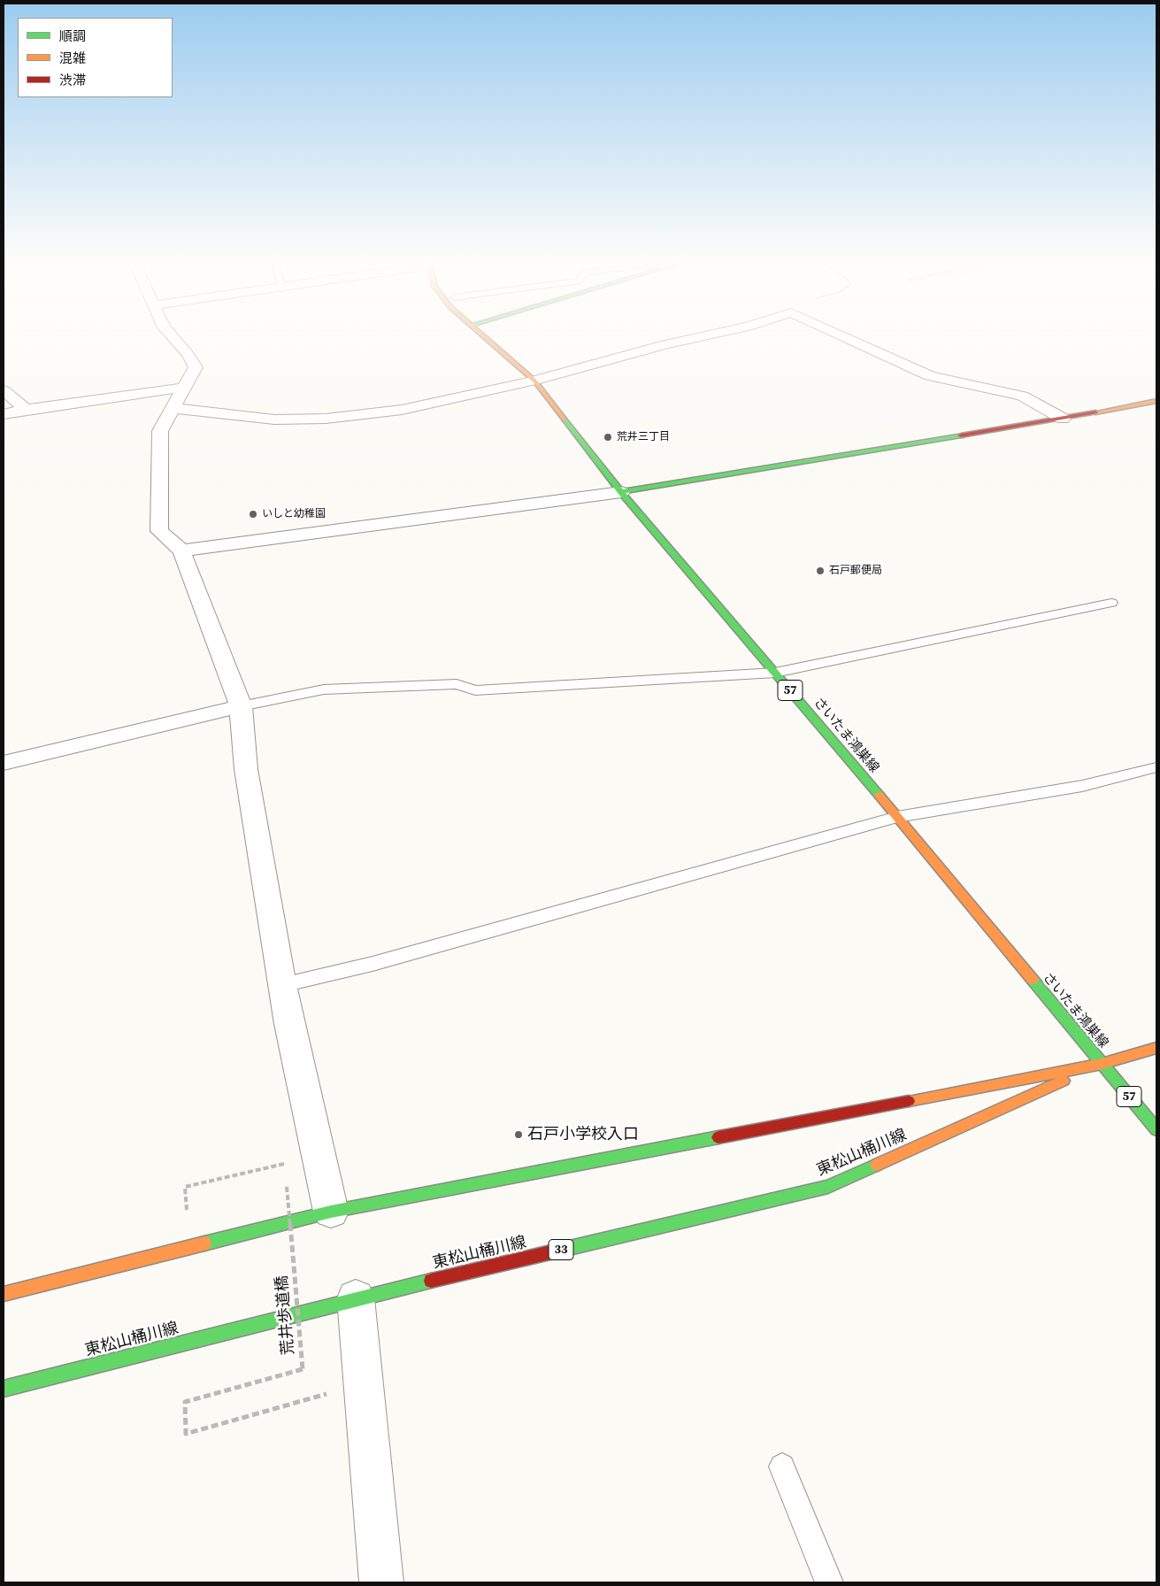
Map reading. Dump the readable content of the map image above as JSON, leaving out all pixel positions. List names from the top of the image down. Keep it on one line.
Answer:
{"streets":{"main road":["57","さいたま鴻巣線","東松山桶川線","33"],"path":["荒井歩道橋"]},"crossings":[["さいたま鴻巣線","東松山桶川線"]],"places":["荒井三丁目","いしと幼稚園","石戸郵便局","石戸小学校入口"],"legend":["順調","混雑","渋滞"]}
